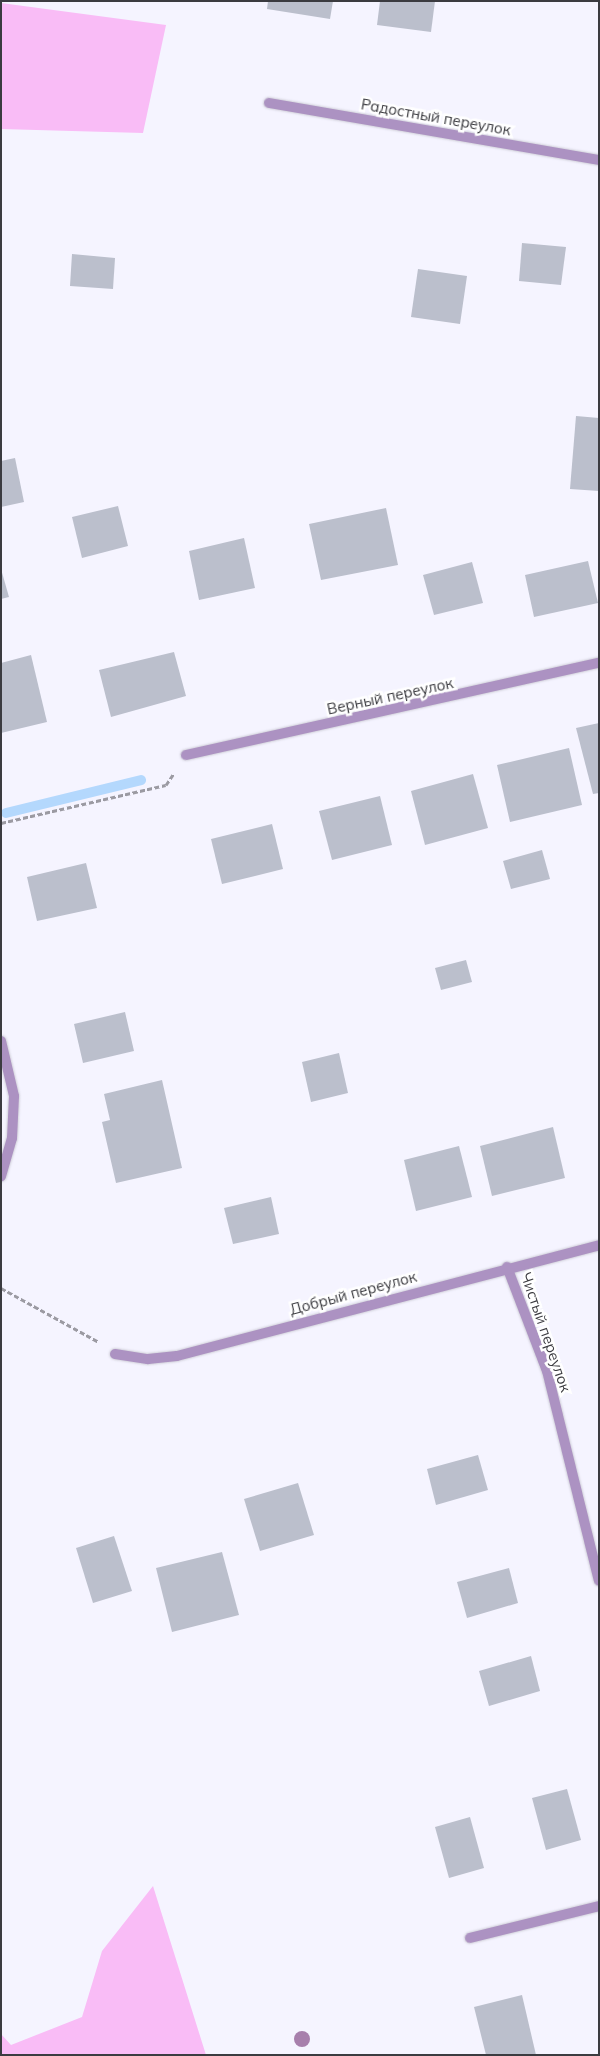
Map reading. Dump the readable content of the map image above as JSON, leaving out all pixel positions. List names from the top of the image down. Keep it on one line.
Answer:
{"streets":{"street":["Радостный переулок","Верный переулок","Добрый переулок","Чистый переулок"]},"crossings":[["Добрый переулок","Чистый переулок"]]}
